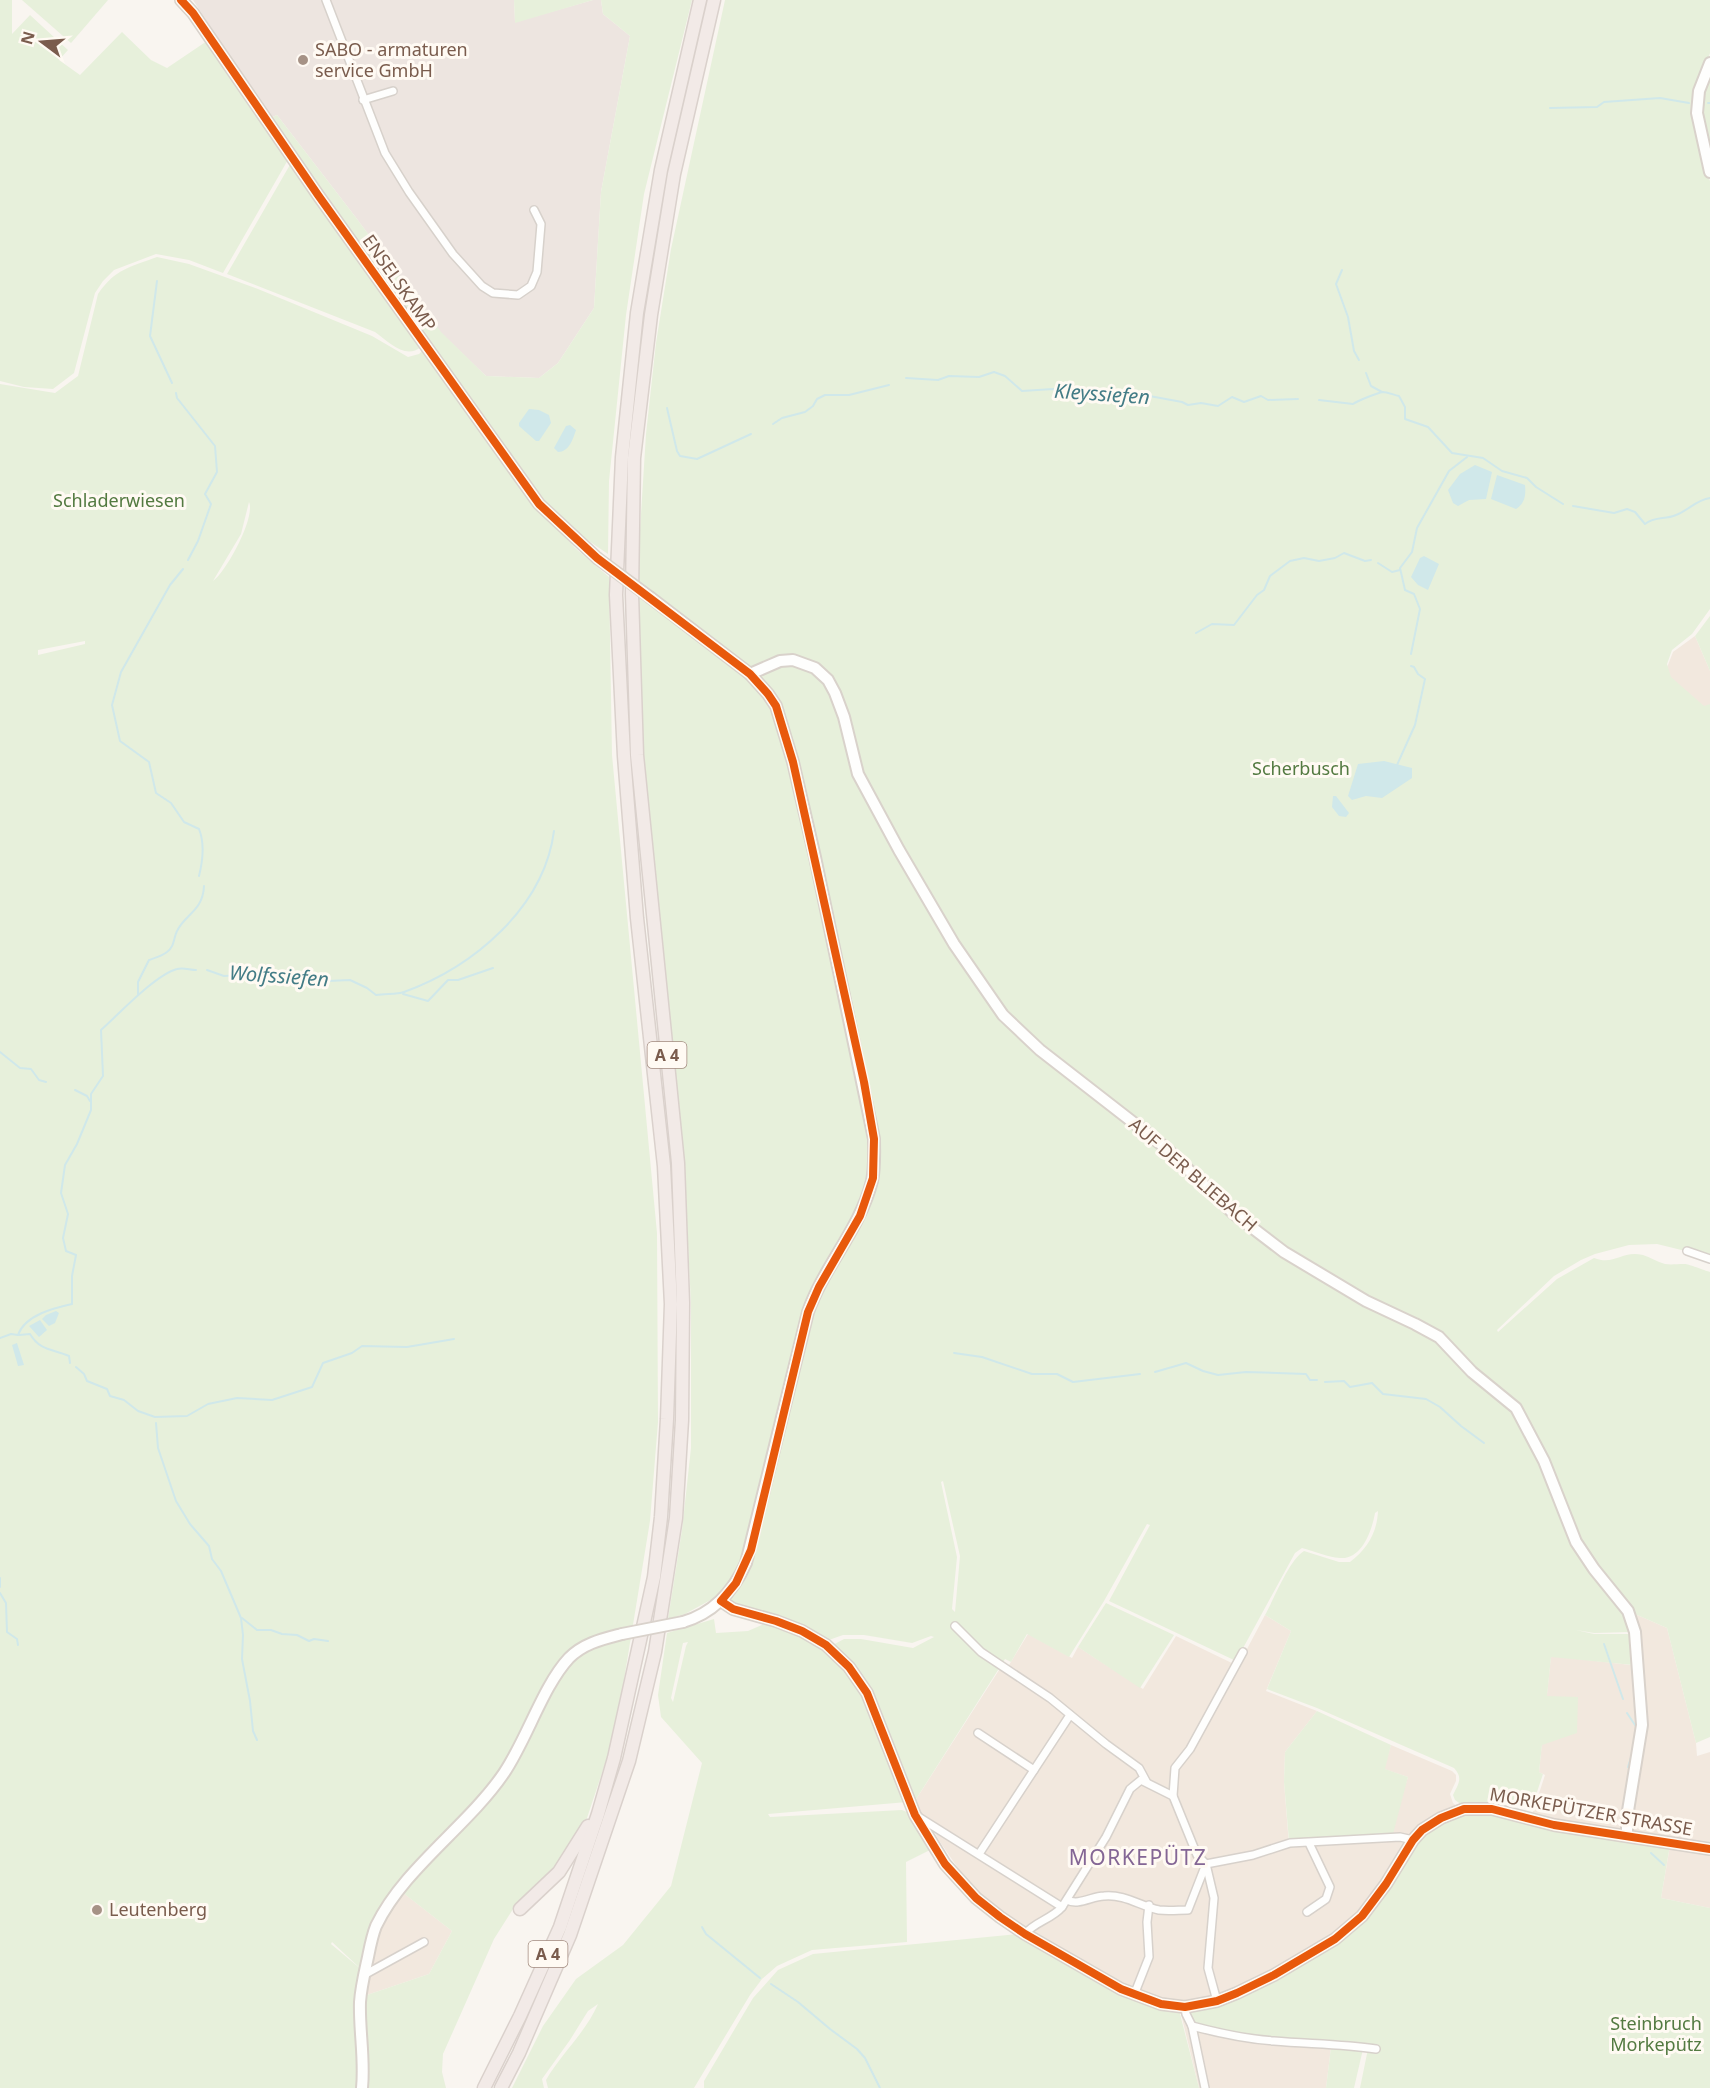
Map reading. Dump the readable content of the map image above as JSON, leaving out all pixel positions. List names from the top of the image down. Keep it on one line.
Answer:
{"streets":{"highway":["A 4"],"street":["ENSELSKAMP","AUF DER BLIEBACH","MORKEPÜTZER STRASSE"]},"crossings":[["ENSELSKAMP","AUF DER BLIEBACH"],["ENSELSKAMP","MORKEPÜTZER STRASSE"],["AUF DER BLIEBACH","MORKEPÜTZER STRASSE"]],"districts":["MORKEPÜTZ"],"water":["Kleyssiefen","Wolfssiefen"],"parks":["Schladerwiesen","Scherbusch","Steinbruch Morkepütz"],"places":["SABO - armaturen service GmbH","Leutenberg"],"north":"left"}
